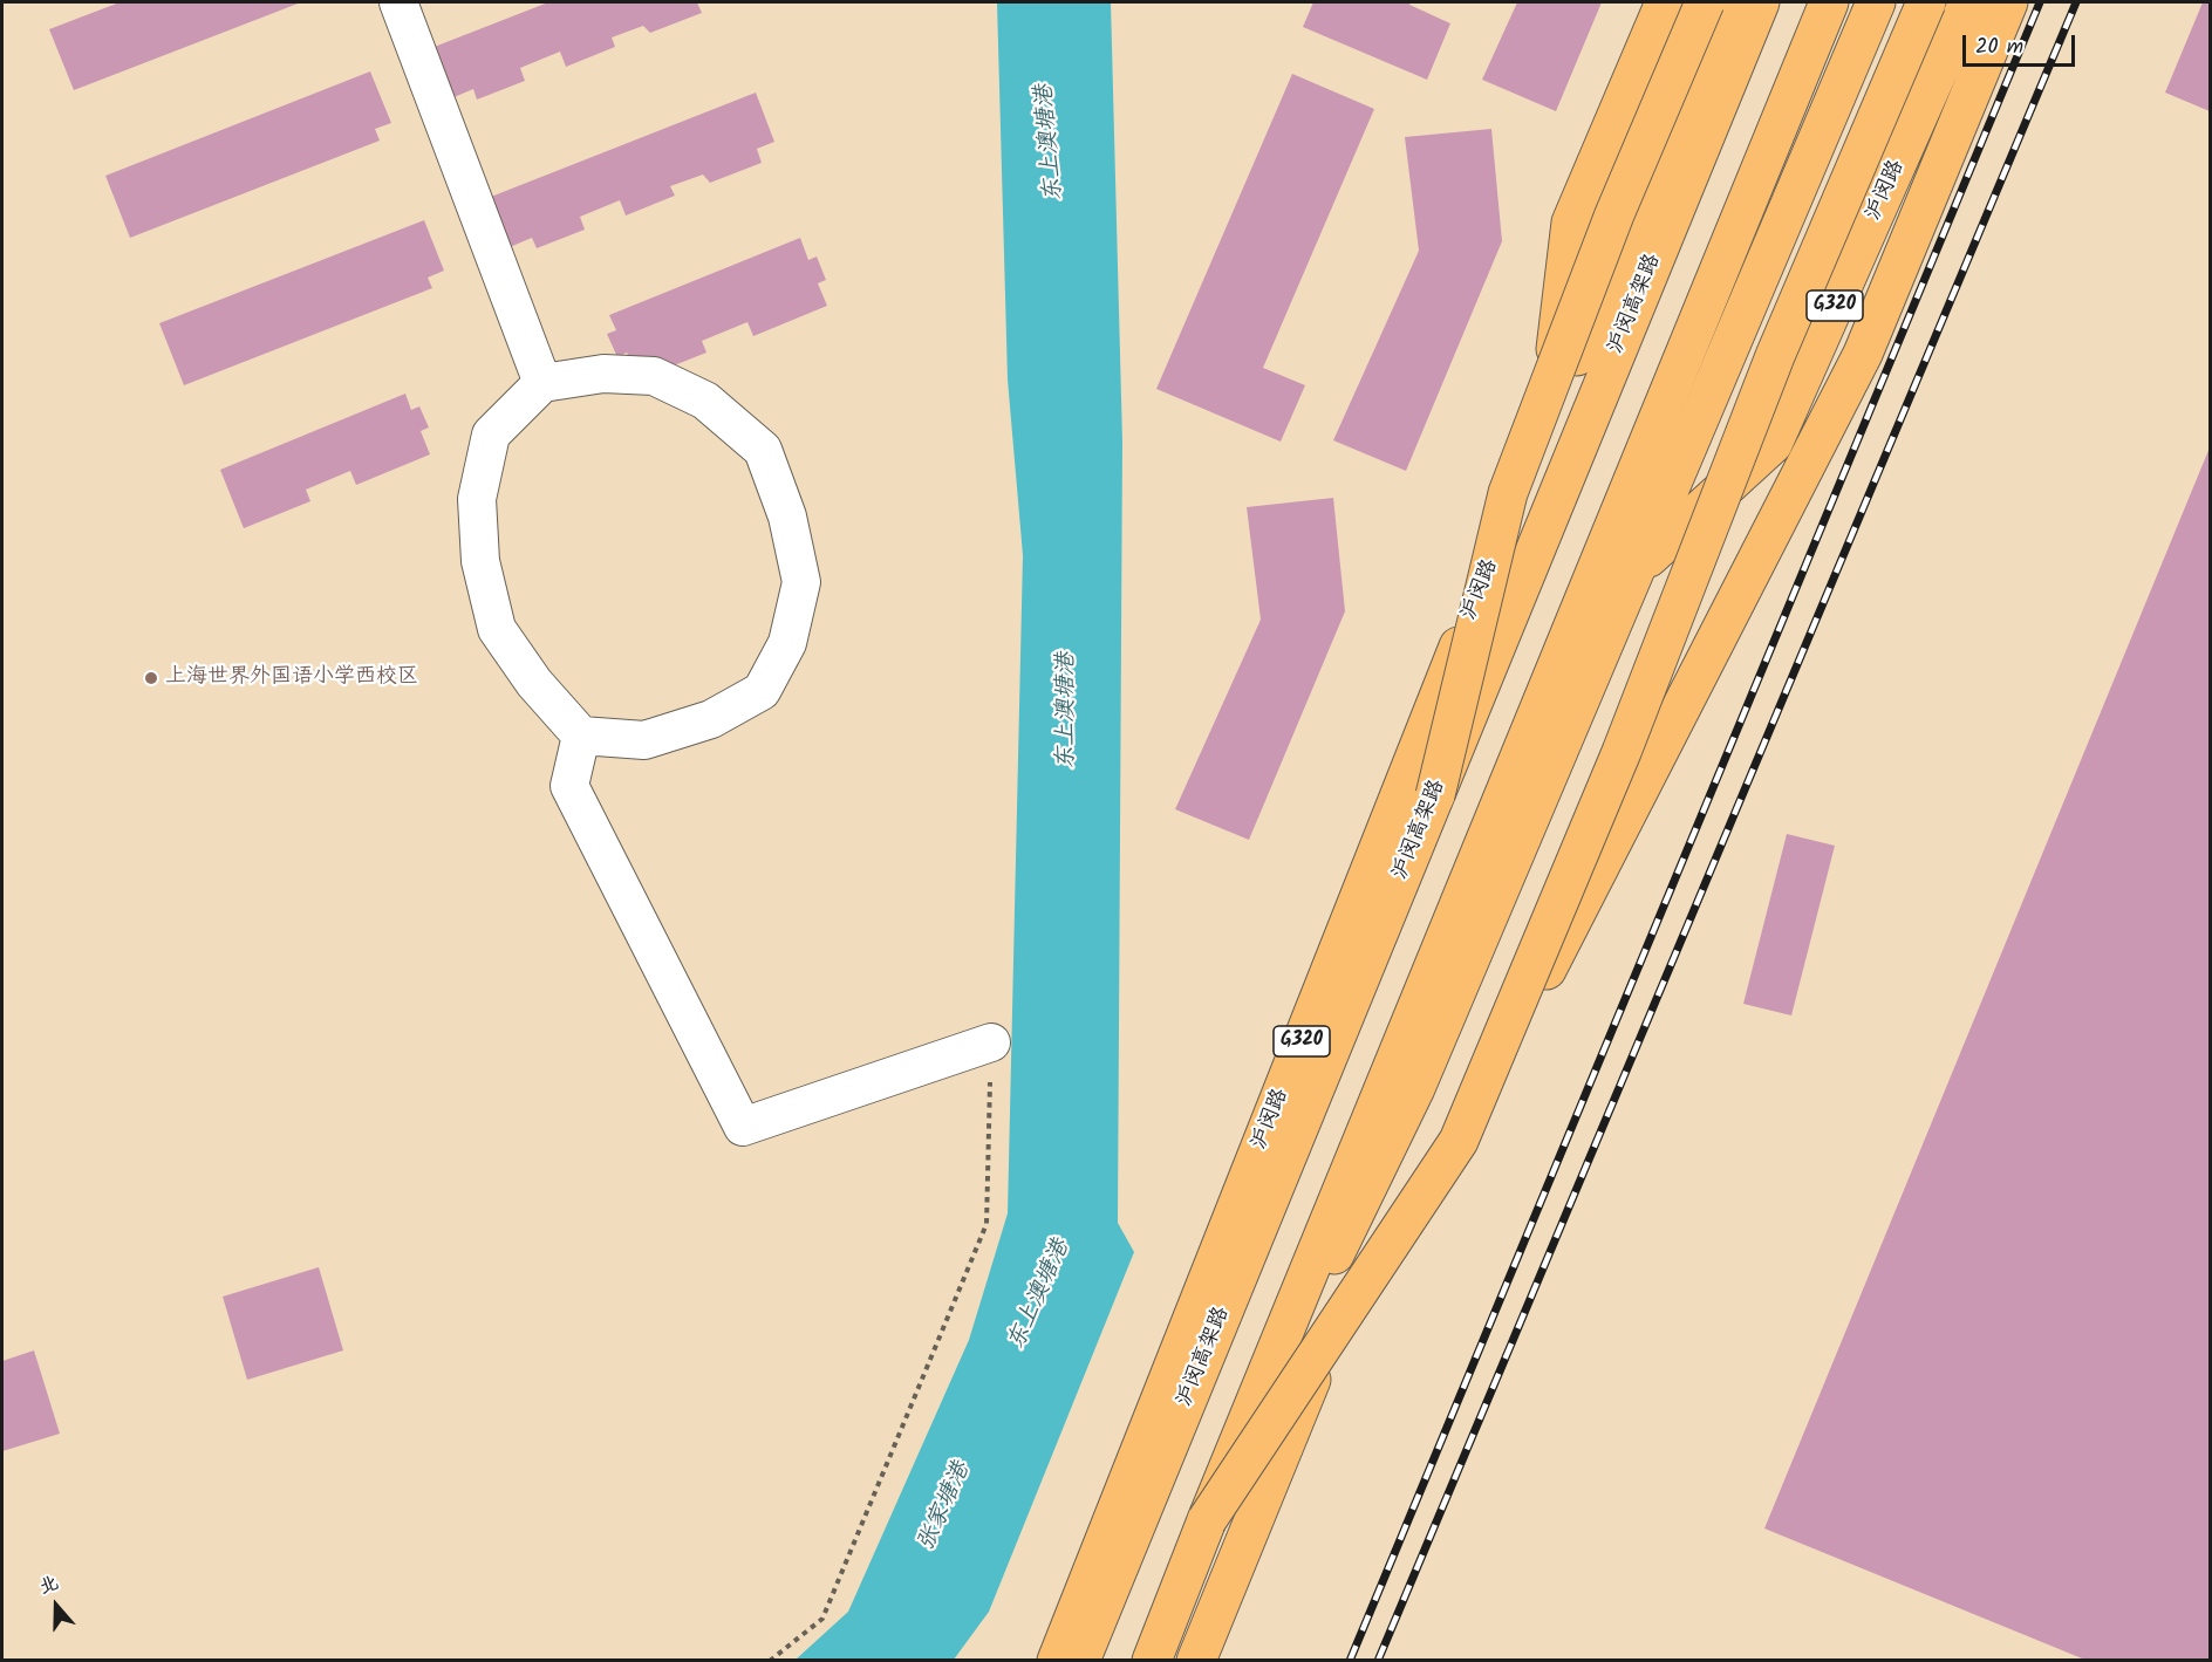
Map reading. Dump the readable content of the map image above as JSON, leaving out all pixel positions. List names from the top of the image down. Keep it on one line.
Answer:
{"streets":{"main road":["沪闵路","沪闵高架路","G320"]},"water":["东上澳塘港","张家塘港"],"places":["上海世界外国语小学西校区"],"scale_bar":"20 m","north":"top"}
